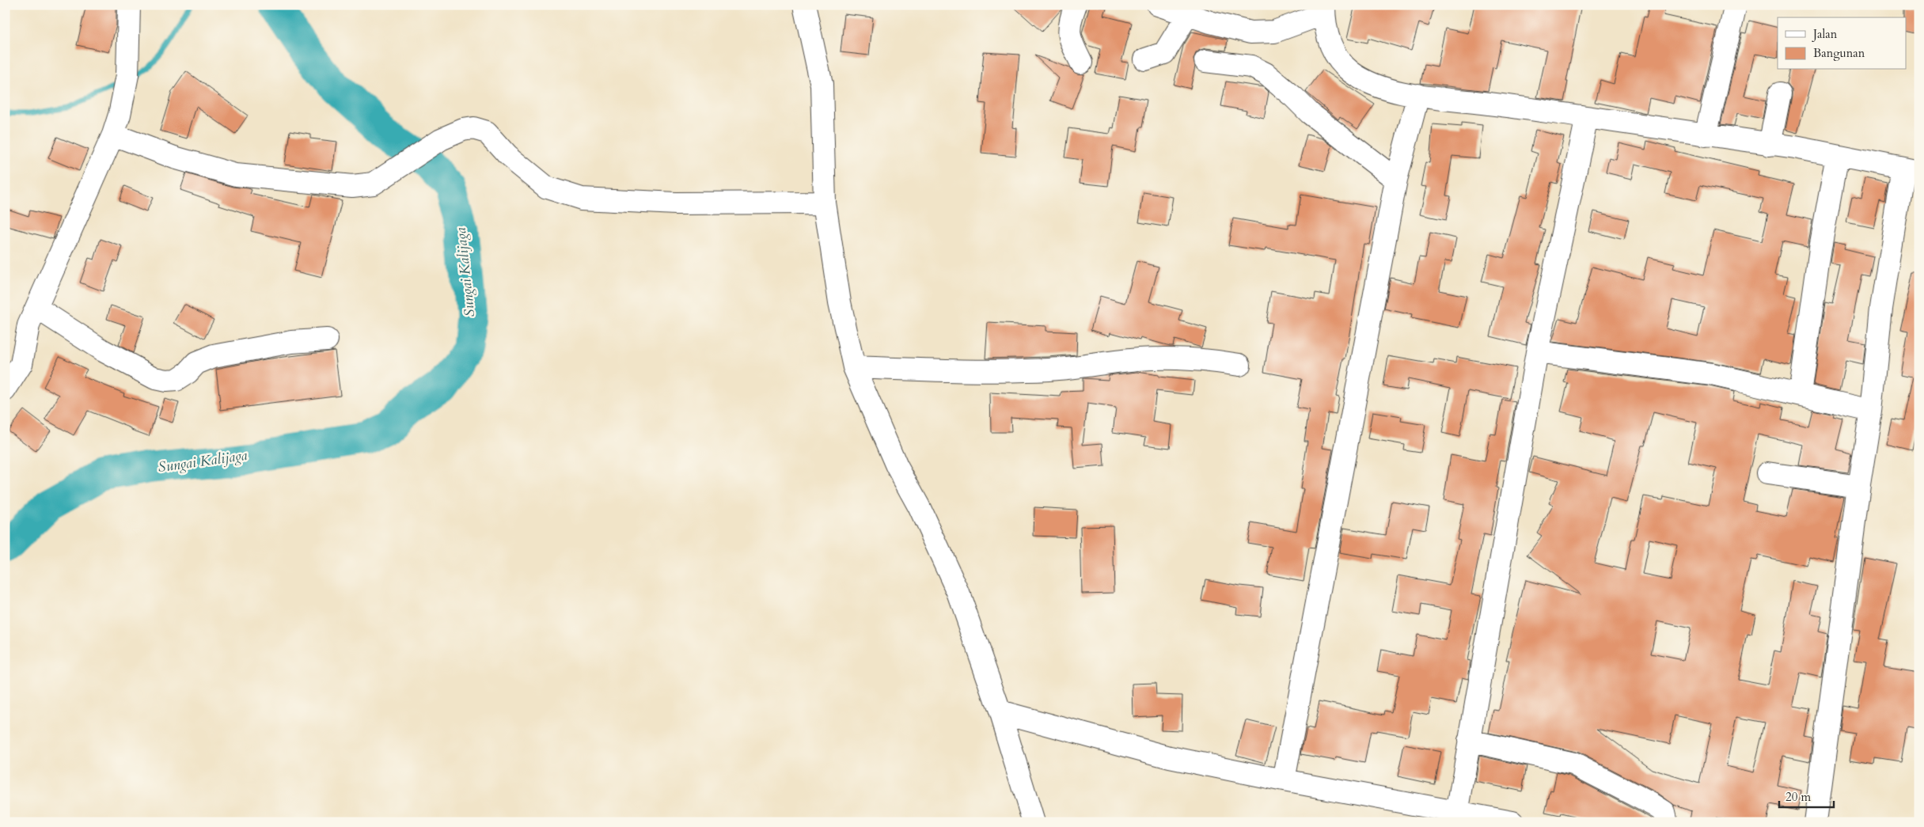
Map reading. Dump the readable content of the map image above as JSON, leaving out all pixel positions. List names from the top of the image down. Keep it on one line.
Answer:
{"water":["Sungai Kalijaga"],"legend":["Jalan","Bangunan"],"scale_bar":"20 m"}
